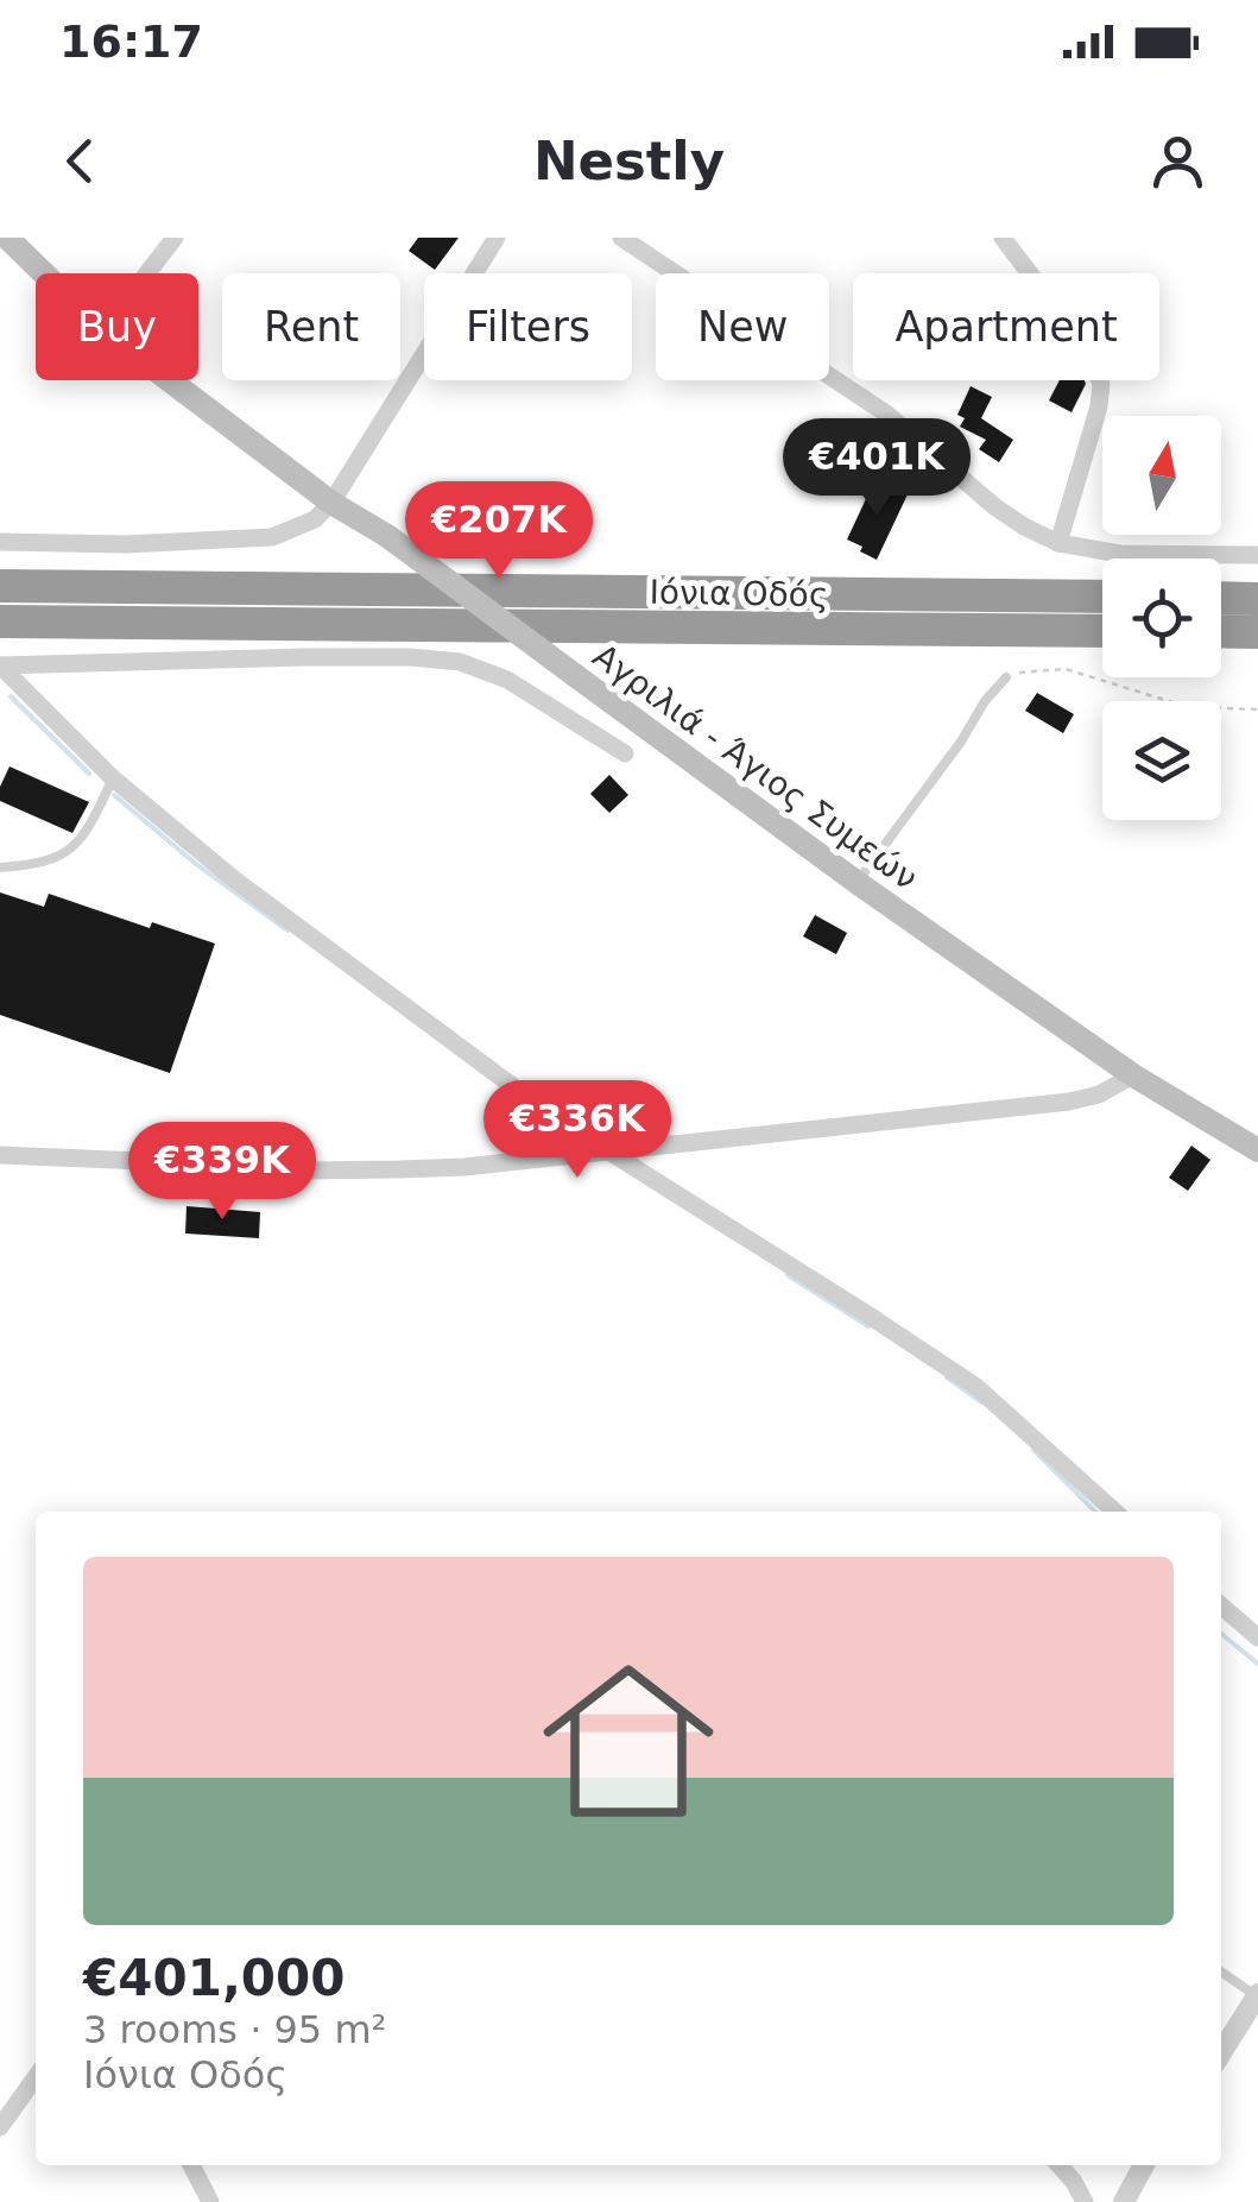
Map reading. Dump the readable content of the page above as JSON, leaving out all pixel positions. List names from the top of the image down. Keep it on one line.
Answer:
{"streets":{"highway":["Ιόνια Οδός"],"main road":["Αγριλιά - Άγιος Συμεών"]},"north":"top","page":{"status":"16:17","header":"Nestly","chip":["Buy","Rent","Filters","New","Apartment"],"price":["€401K","€207K","€336K","€339K"],"list":[{"name":"€401,000","note":"3 rooms · 95 m² · Ιόνια Οδός"}]}}
